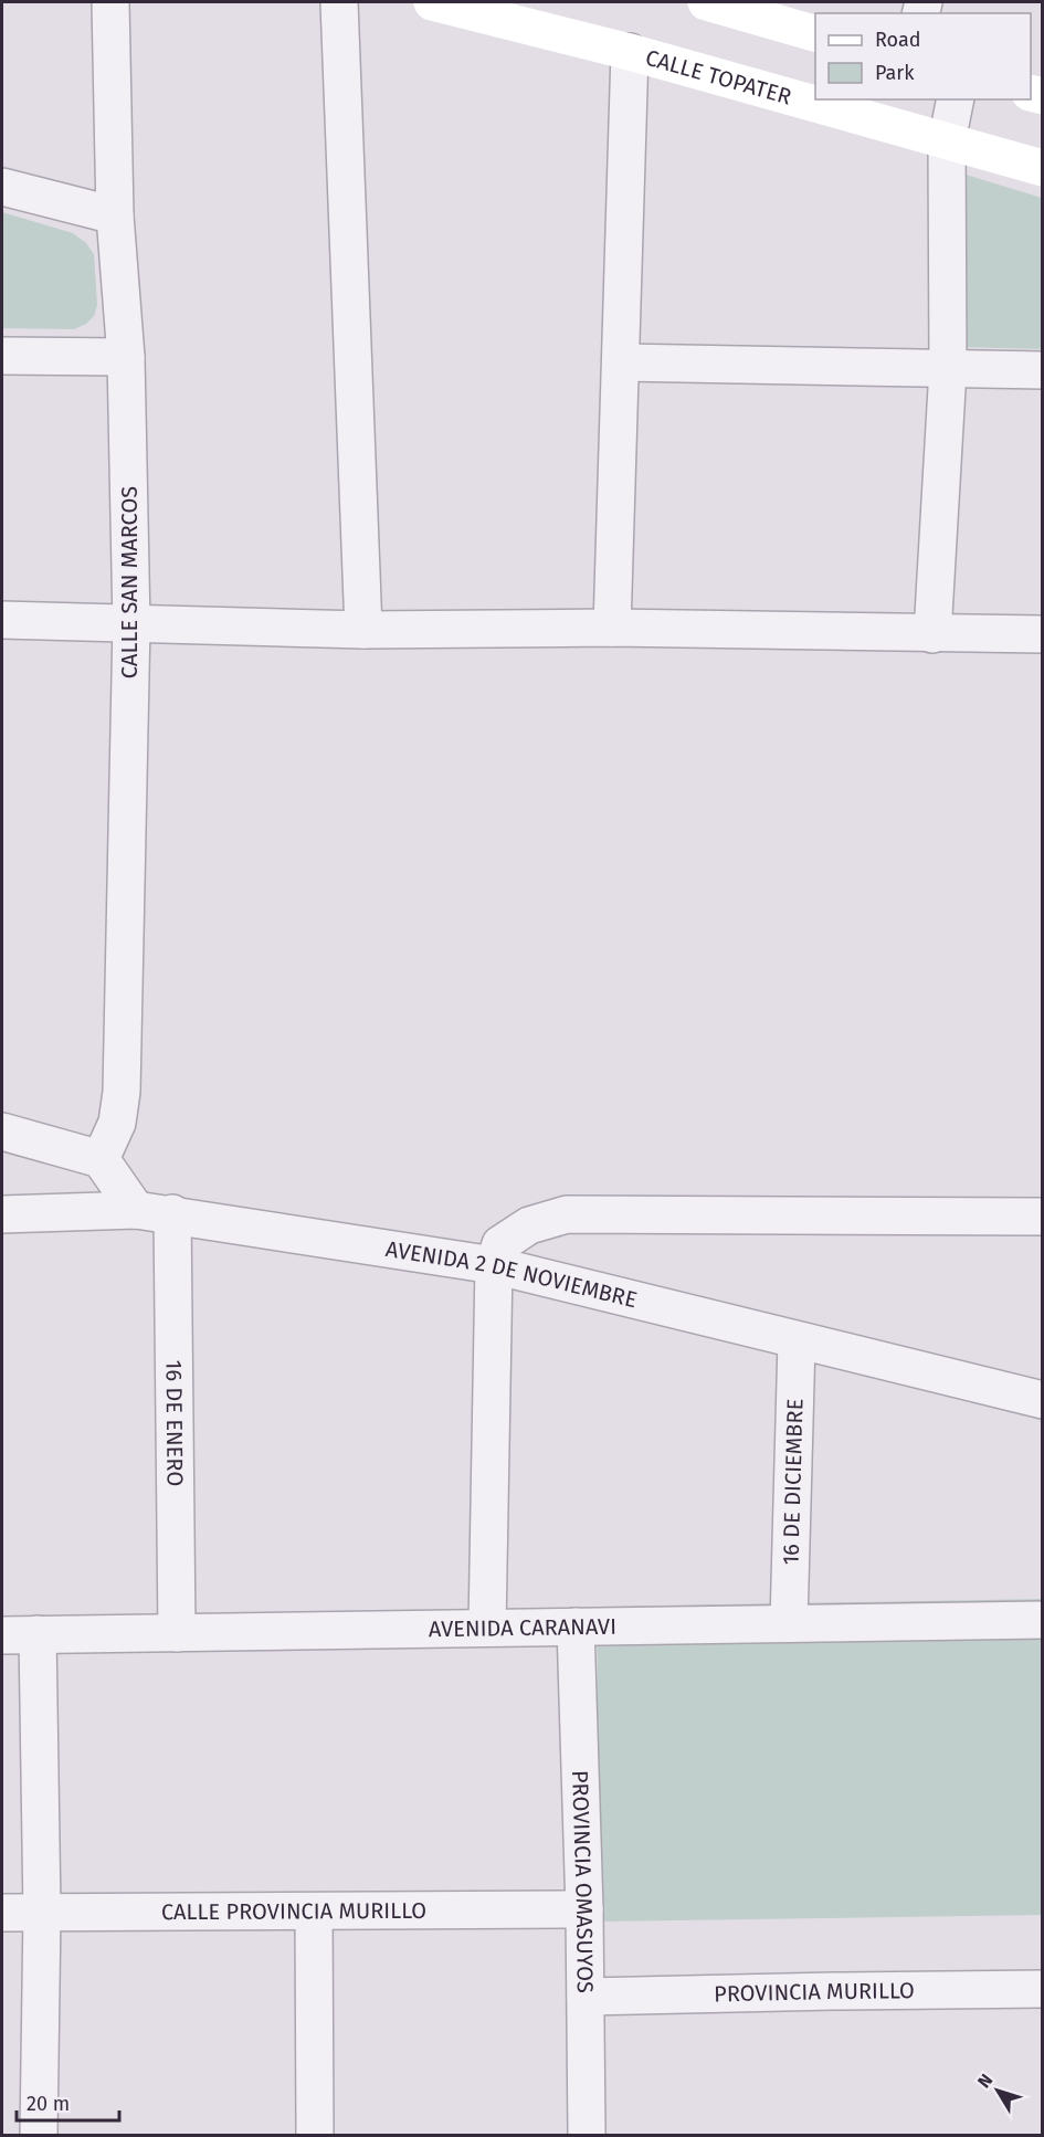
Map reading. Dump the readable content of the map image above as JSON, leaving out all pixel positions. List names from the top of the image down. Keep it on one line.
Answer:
{"streets":{"street":["CALLE TOPATER","CALLE SAN MARCOS","AVENIDA 2 DE NOVIEMBRE","16 DE ENERO","16 DE DICIEMBRE","AVENIDA CARANAVI","PROVINCIA OMASUYOS","CALLE PROVINCIA MURILLO","PROVINCIA MURILLO"]},"crossings":[["AVENIDA 2 DE NOVIEMBRE","16 DE ENERO"],["AVENIDA 2 DE NOVIEMBRE","16 DE DICIEMBRE"],["16 DE ENERO","AVENIDA CARANAVI"],["16 DE DICIEMBRE","AVENIDA CARANAVI"],["AVENIDA CARANAVI","PROVINCIA OMASUYOS"],["PROVINCIA OMASUYOS","CALLE PROVINCIA MURILLO"],["PROVINCIA OMASUYOS","PROVINCIA MURILLO"]],"legend":["Road","Park"],"scale_bar":"20 m","north":"top left"}
